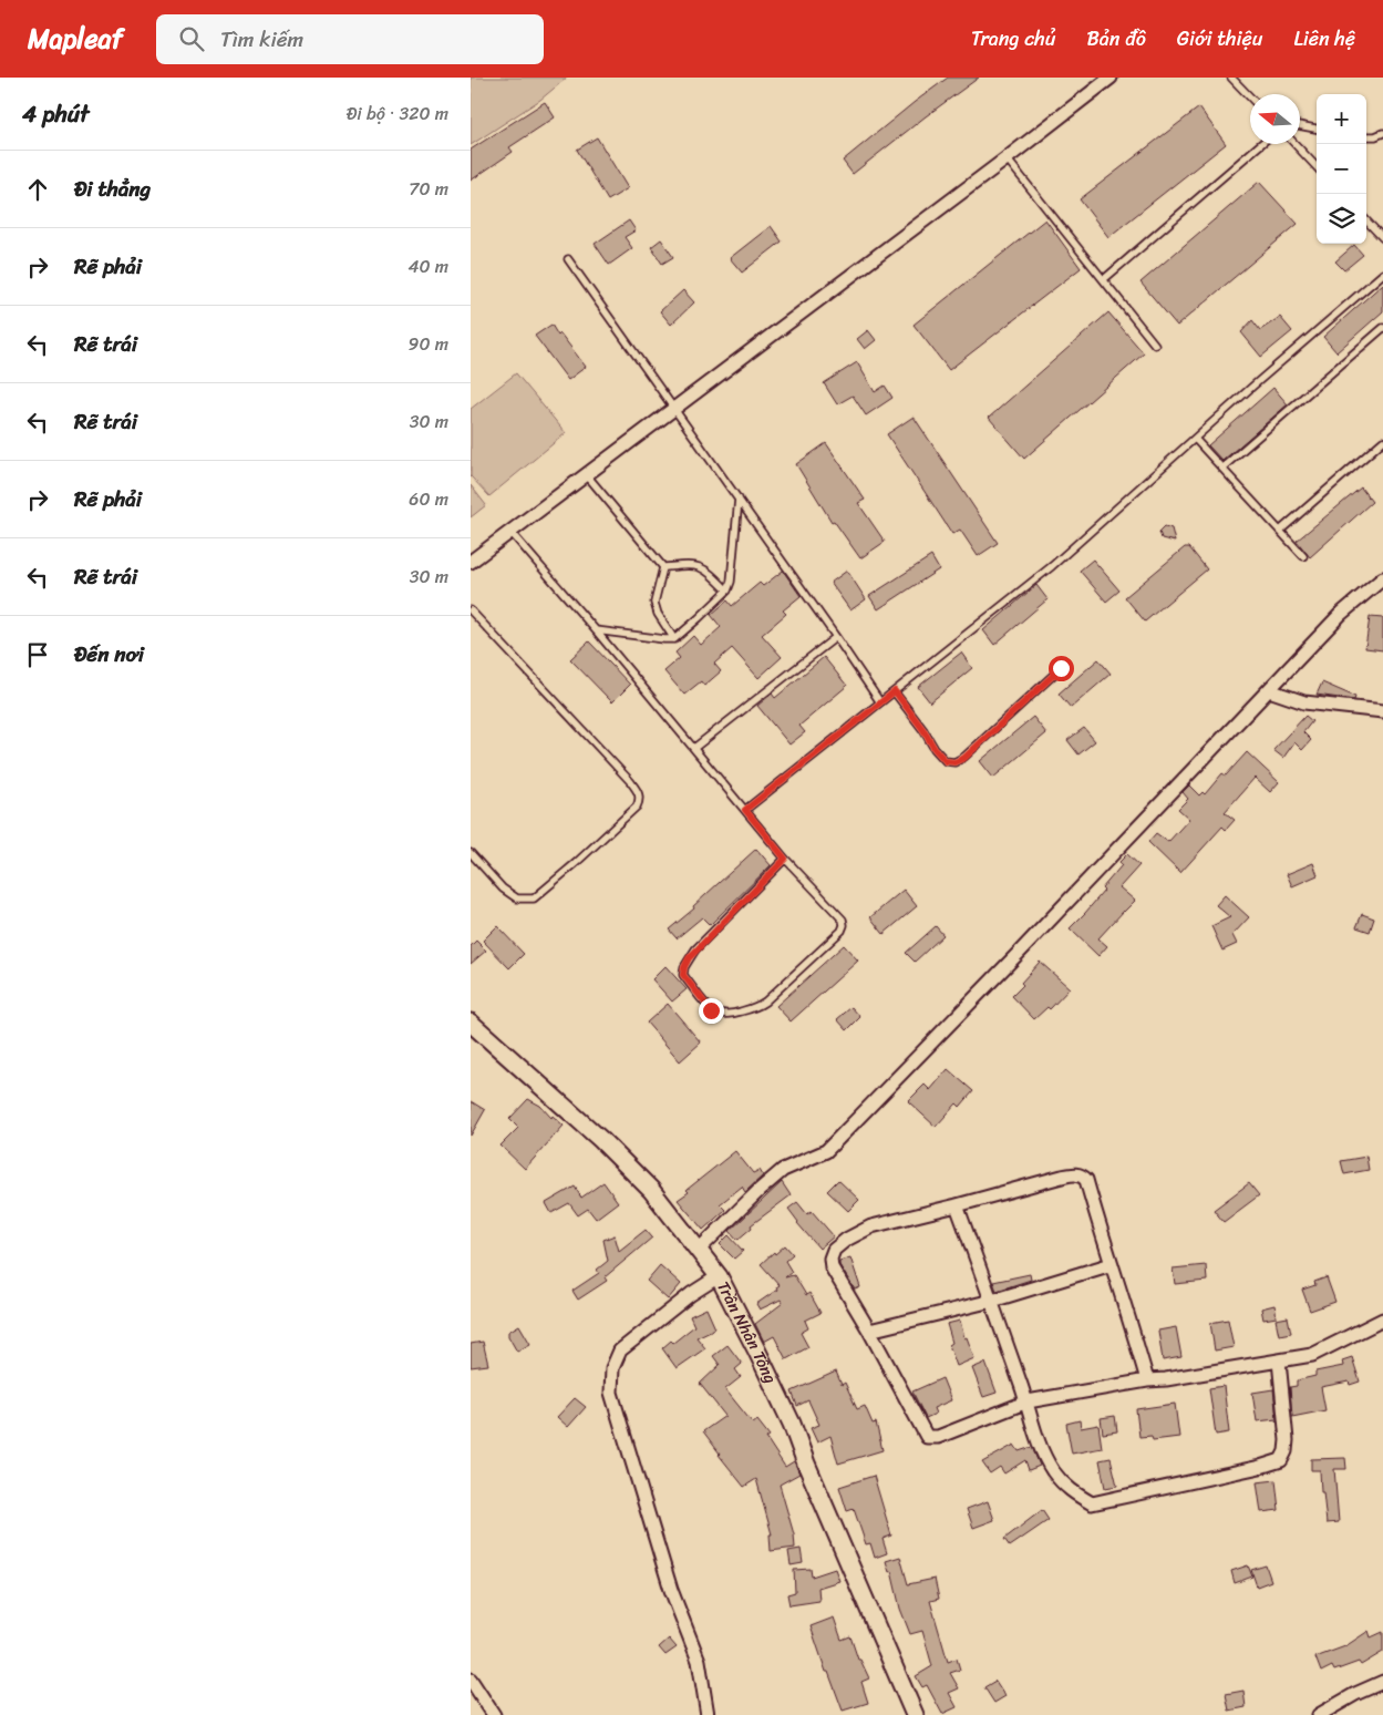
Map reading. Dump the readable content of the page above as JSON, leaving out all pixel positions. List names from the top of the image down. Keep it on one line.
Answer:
{"streets":{"street":["Trần Nhân Tông"]},"north":"left","page":{"header":"Mapleaf","search":"Tìm kiếm","nav":["Trang chủ","Bản đồ","Giới thiệu","Liên hệ"],"heading":["4 phút","Đi bộ · 320 m"],"map_buttons":["+","−"],"list":[["Đi thẳng","70 m"],["Rẽ phải","40 m"],["Rẽ trái","90 m"],["Rẽ trái","30 m"],["Rẽ phải","60 m"],["Rẽ trái","30 m"],"Đến nơi"]}}
